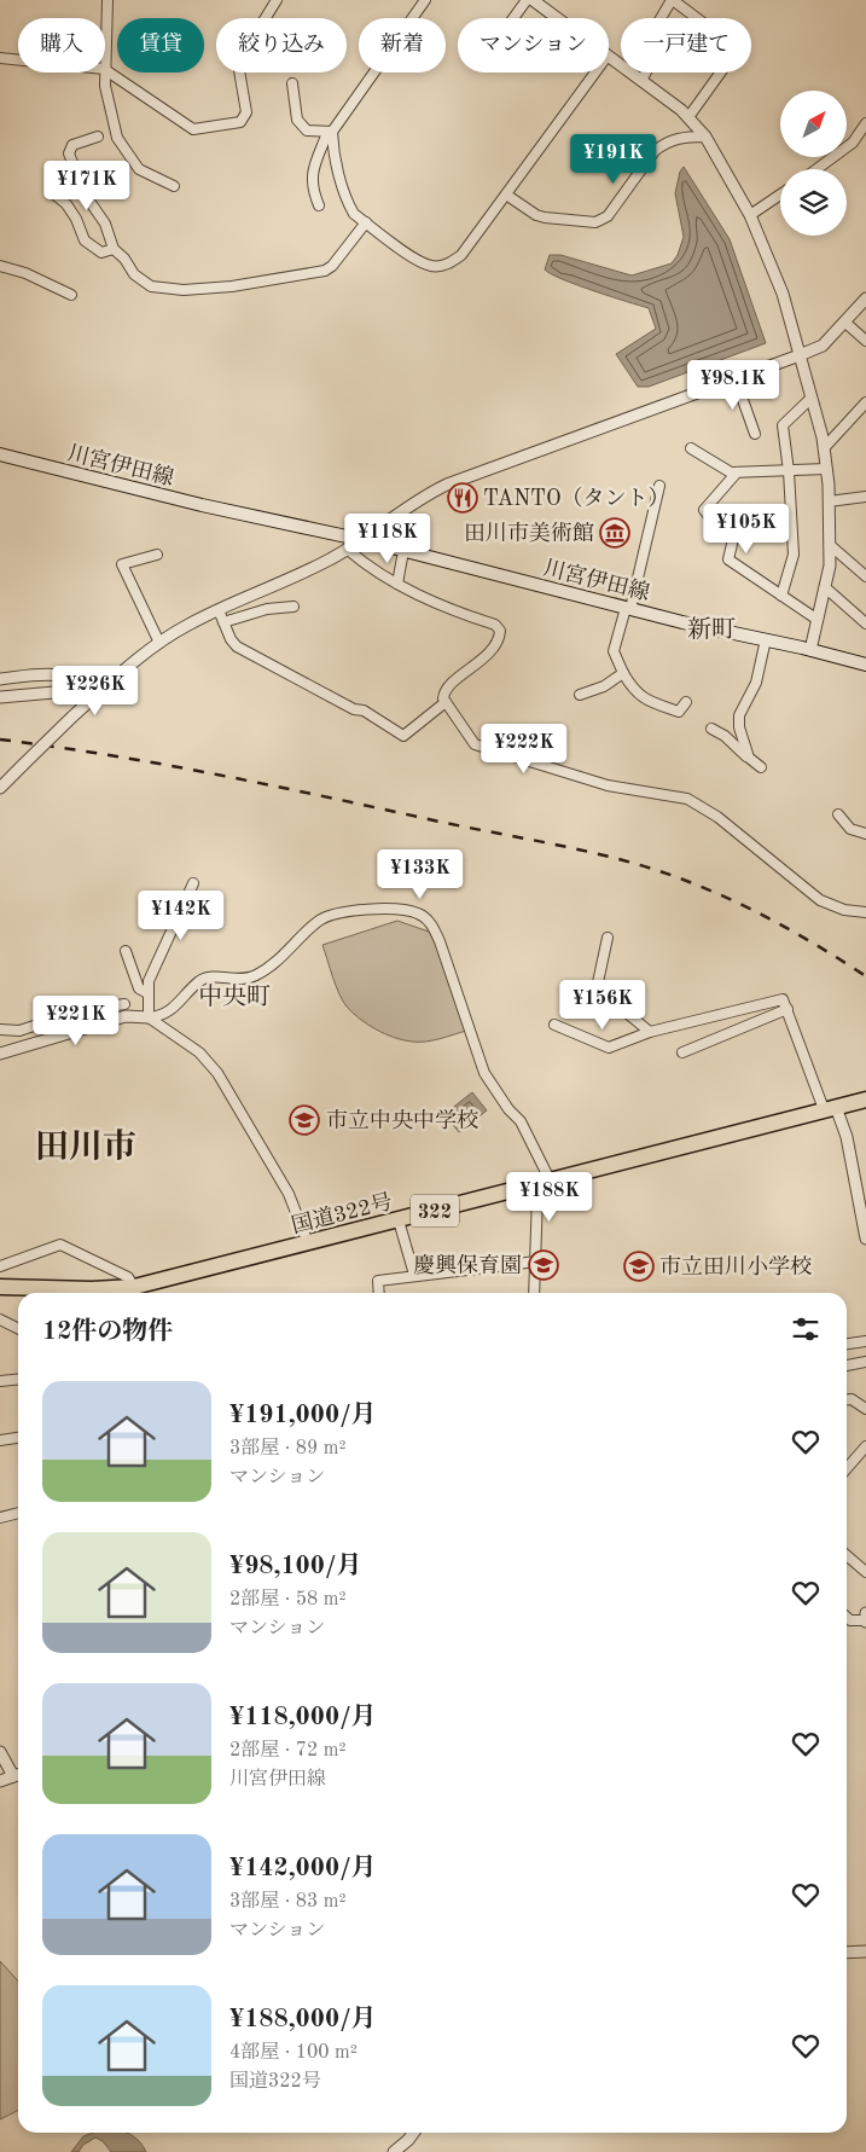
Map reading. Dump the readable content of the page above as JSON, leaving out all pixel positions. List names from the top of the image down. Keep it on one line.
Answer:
{"streets":{"highway":["322","国道322号"],"main road":["川宮伊田線"]},"districts":["新町","中央町","田川市"],"places":{"restaurant":["TANTO（タント）"],"museum":["田川市美術館"],"school or university":["市立中央中学校","慶興保育園","市立田川小学校"]},"north":"top right","page":{"chip":["購入","賃貸","絞り込み","新着","マンション","一戸建て"],"price":["¥191K","¥171K","¥98.1K","¥105K","¥118K","¥226K","¥222K","¥133K","¥142K","¥156K","¥221K","¥188K"],"heading":"12件の物件","list":[{"name":"¥191,000/月","note":"3部屋 · 89 m² · マンション"},{"name":"¥98,100/月","note":"2部屋 · 58 m² · マンション"},{"name":"¥118,000/月","note":"2部屋 · 72 m² · 川宮伊田線"},{"name":"¥142,000/月","note":"3部屋 · 83 m² · マンション"},{"name":"¥188,000/月","note":"4部屋 · 100 m² · 国道322号"}]}}
